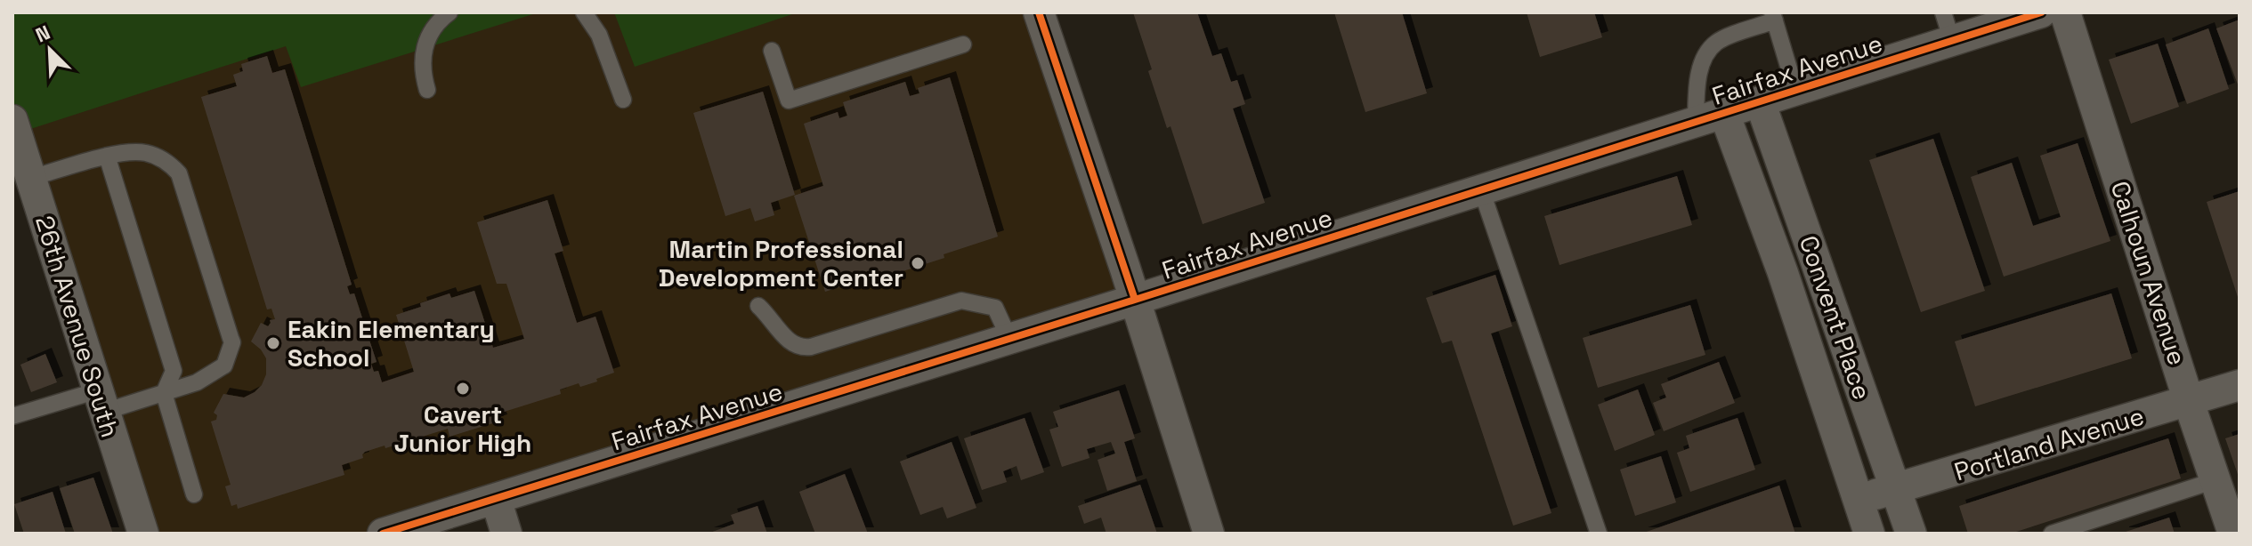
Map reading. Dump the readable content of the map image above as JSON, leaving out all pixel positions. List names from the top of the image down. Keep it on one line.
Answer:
{"streets":{"street":["Fairfax Avenue","Calhoun Avenue","Convent Place","26th Avenue South","Portland Avenue"]},"crossings":[["Fairfax Avenue","Convent Place"],["Calhoun Avenue","Portland Avenue"],["Convent Place","Portland Avenue"]],"places":["Martin Professional Development Center","Eakin Elementary School","Cavert Junior High"],"north":"top left"}
